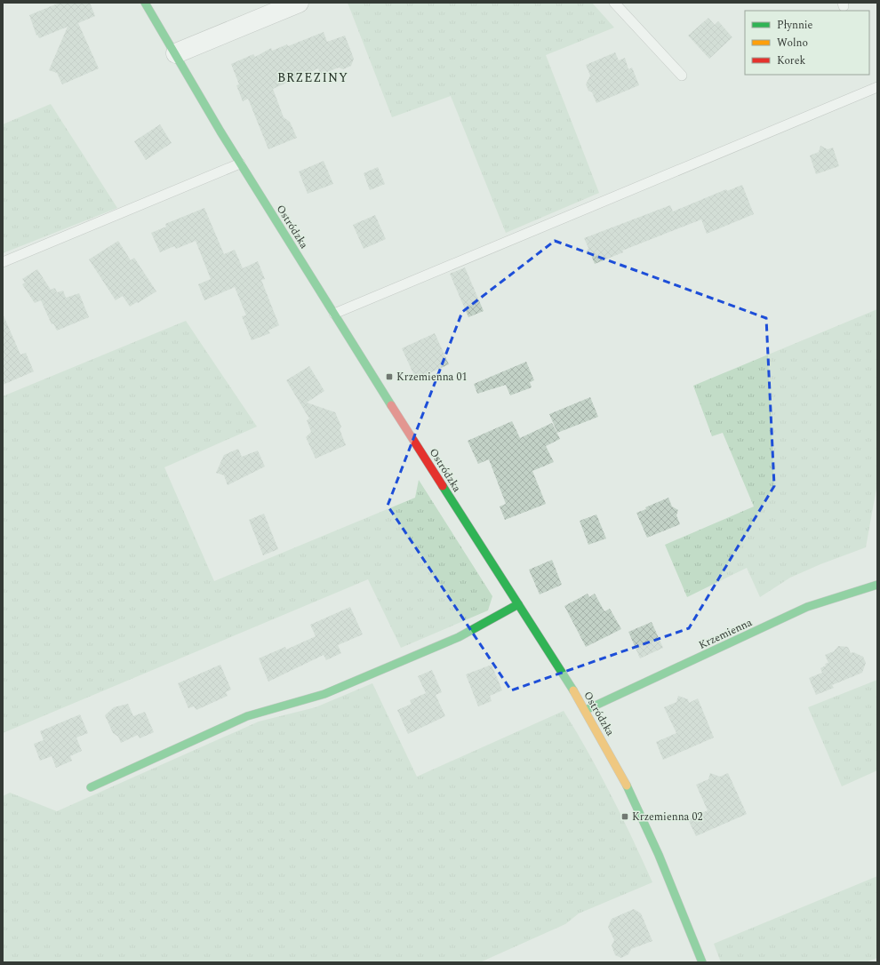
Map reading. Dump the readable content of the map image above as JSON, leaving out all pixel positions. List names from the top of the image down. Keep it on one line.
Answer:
{"streets":{"street":["Ostródzka","Krzemienna"]},"crossings":[["Ostródzka","Krzemienna"]],"districts":["BRZEZINY"],"places":{"transit":["Krzemienna 01","Krzemienna 02"]},"legend":["Płynnie","Wolno","Korek"]}
